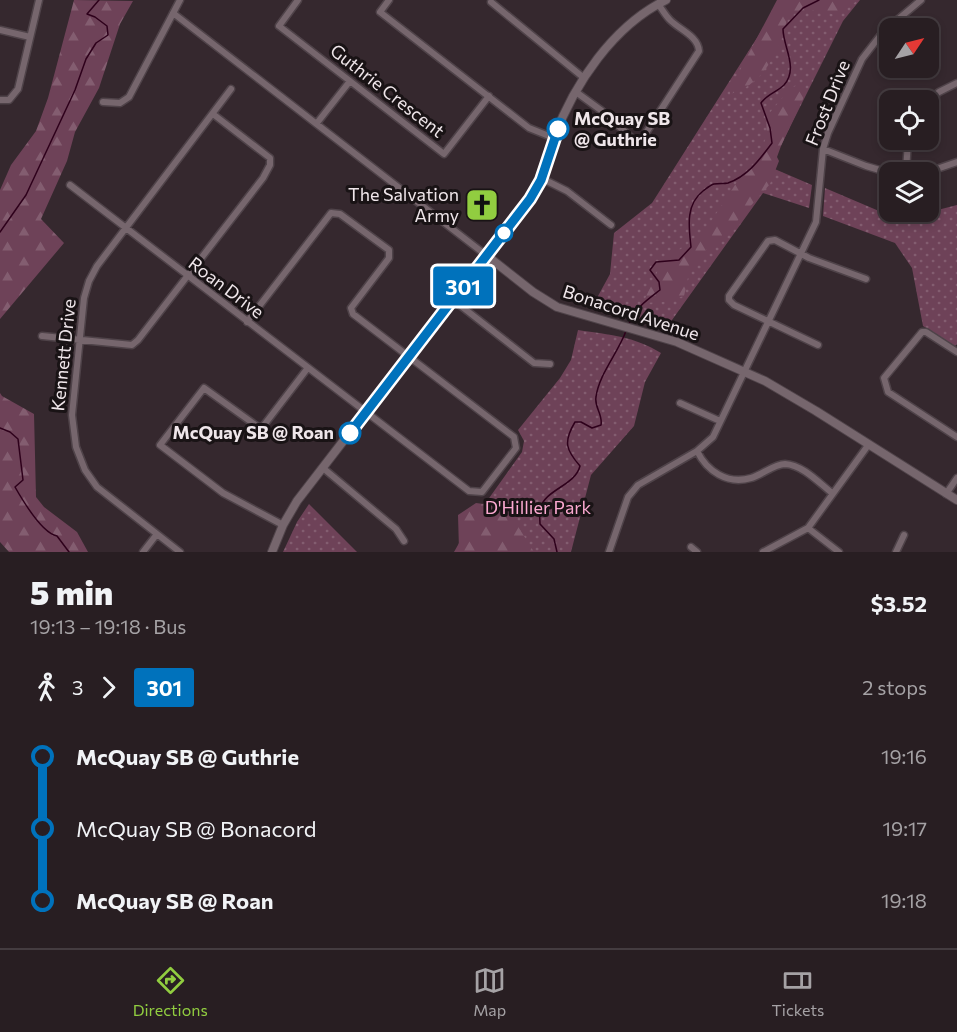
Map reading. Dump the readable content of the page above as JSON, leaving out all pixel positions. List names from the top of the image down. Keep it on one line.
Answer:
{"streets":{"street":["Guthrie Crescent","Frost Drive","Roan Drive","Bonacord Avenue","Kennett Drive"]},"crossings":[["Frost Drive","Bonacord Avenue"],["Roan Drive","Kennett Drive"]],"parks":["D'Hillier Park"],"places":{"other":["McQuay SB @ Guthrie","McQuay SB @ Roan"],"church":["The Salvation Army"]},"lines":["bus line 301"],"north":"top right","page":{"on_map":"301","heading":["5 min","19:13 – 19:18 · Bus","$3.52"],"legs":["3","301","2 stops"],"list":[{"name":"McQuay SB @ Guthrie","value":"19:16"},{"name":"McQuay SB @ Bonacord","value":"19:17"},{"name":"McQuay SB @ Roan","value":"19:18"}],"tabs":["Directions","Map","Tickets"]}}
